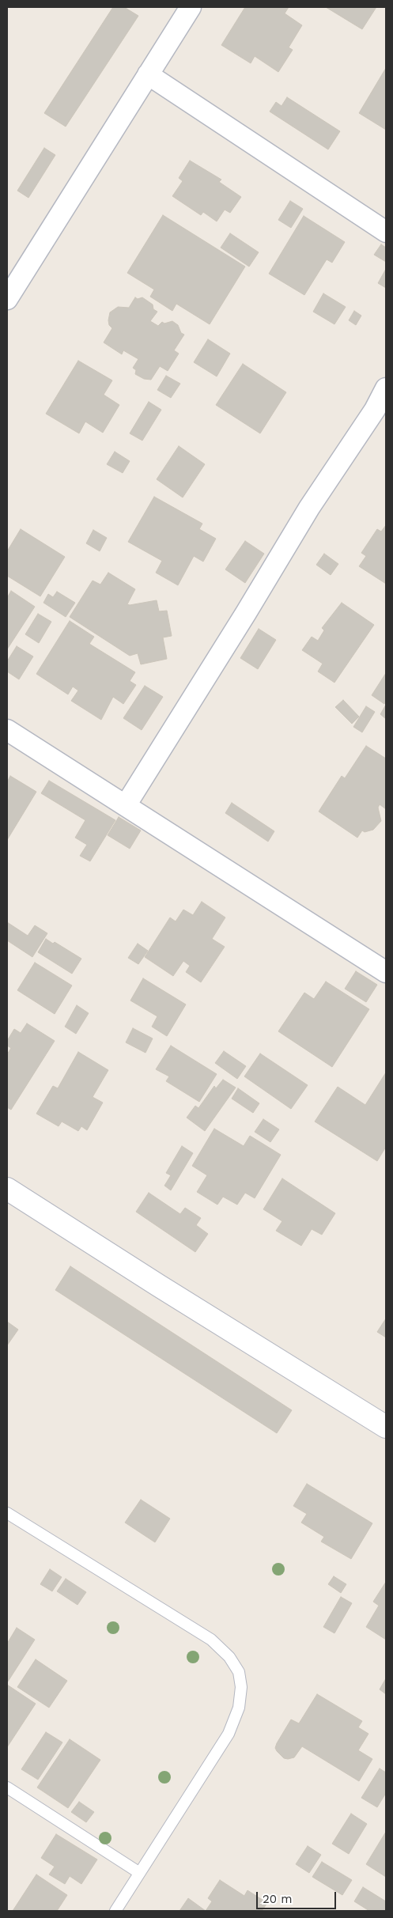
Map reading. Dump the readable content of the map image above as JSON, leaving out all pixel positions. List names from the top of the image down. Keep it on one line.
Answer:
{"scale_bar":"20 m"}
